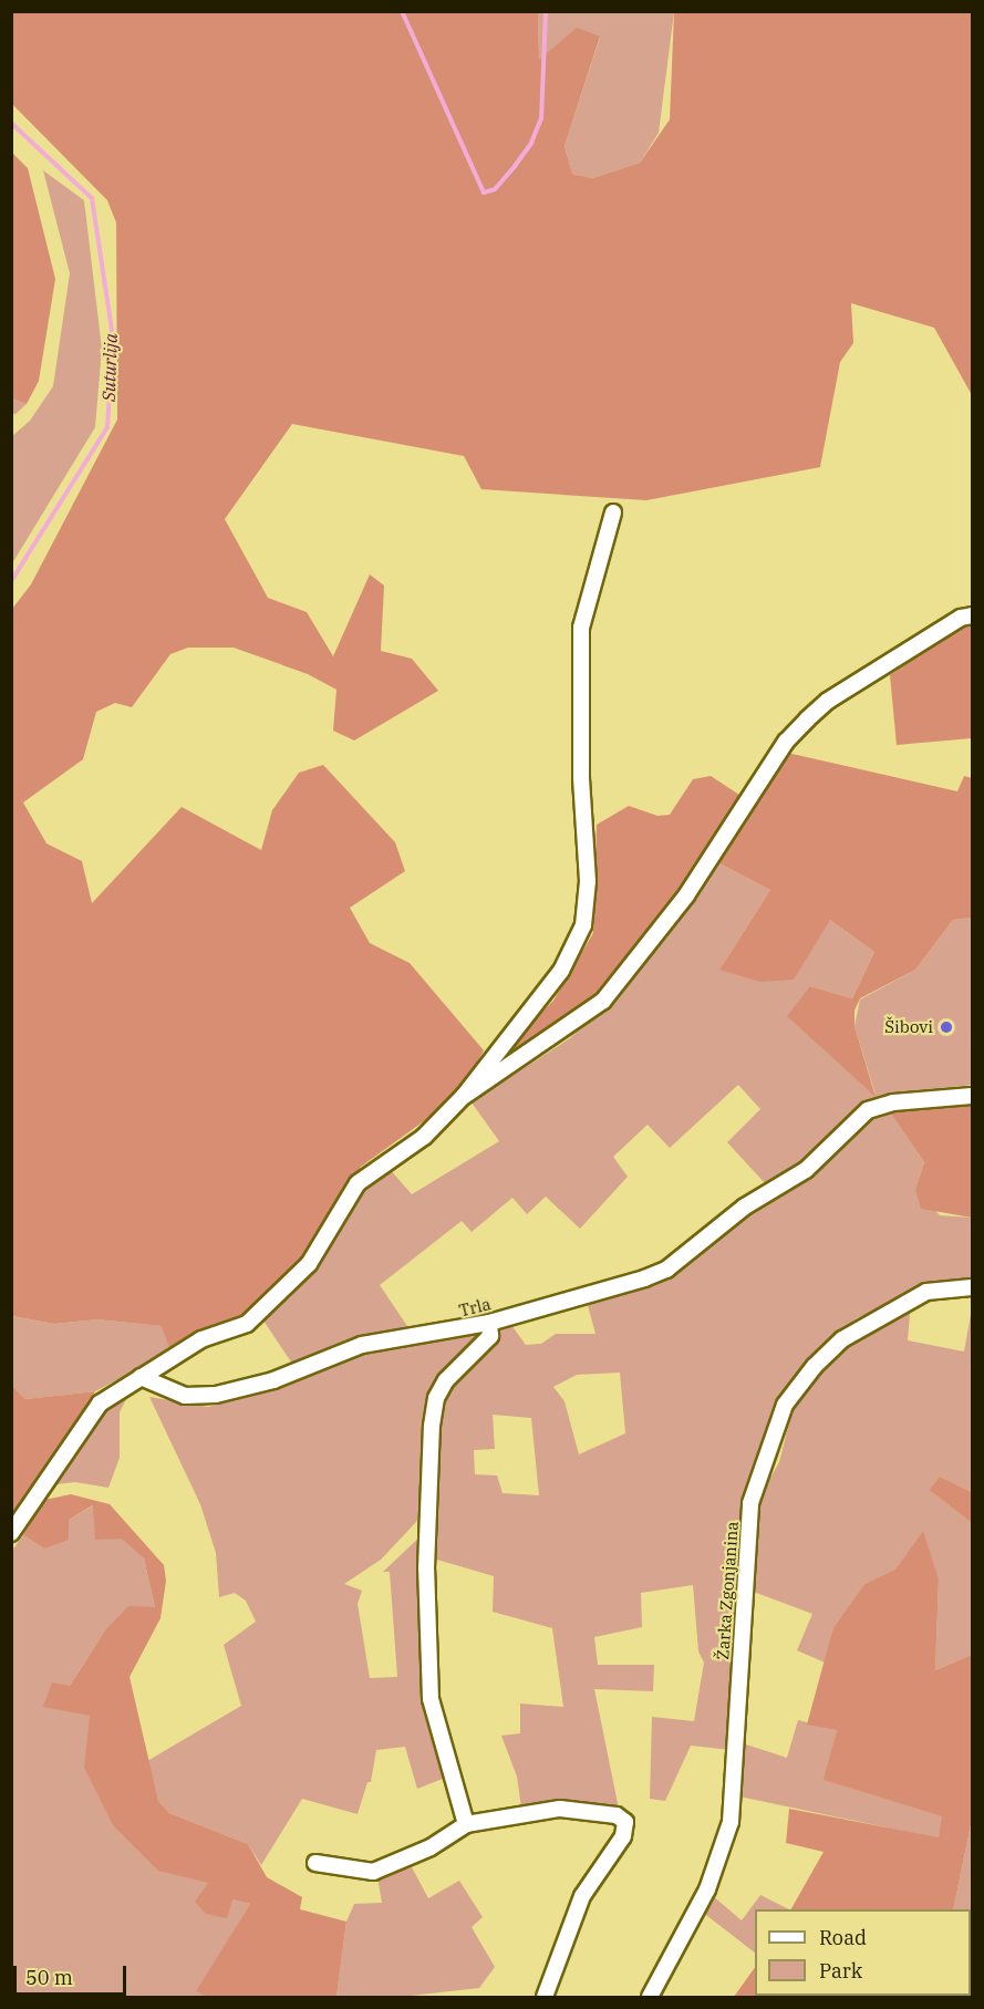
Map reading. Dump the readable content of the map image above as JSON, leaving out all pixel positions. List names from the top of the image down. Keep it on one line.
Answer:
{"streets":{"street":["Trla","Žarka Zgonjanina"]},"water":["Suturlija"],"places":["Šibovi"],"legend":["Road","Park"],"scale_bar":"50 m"}
